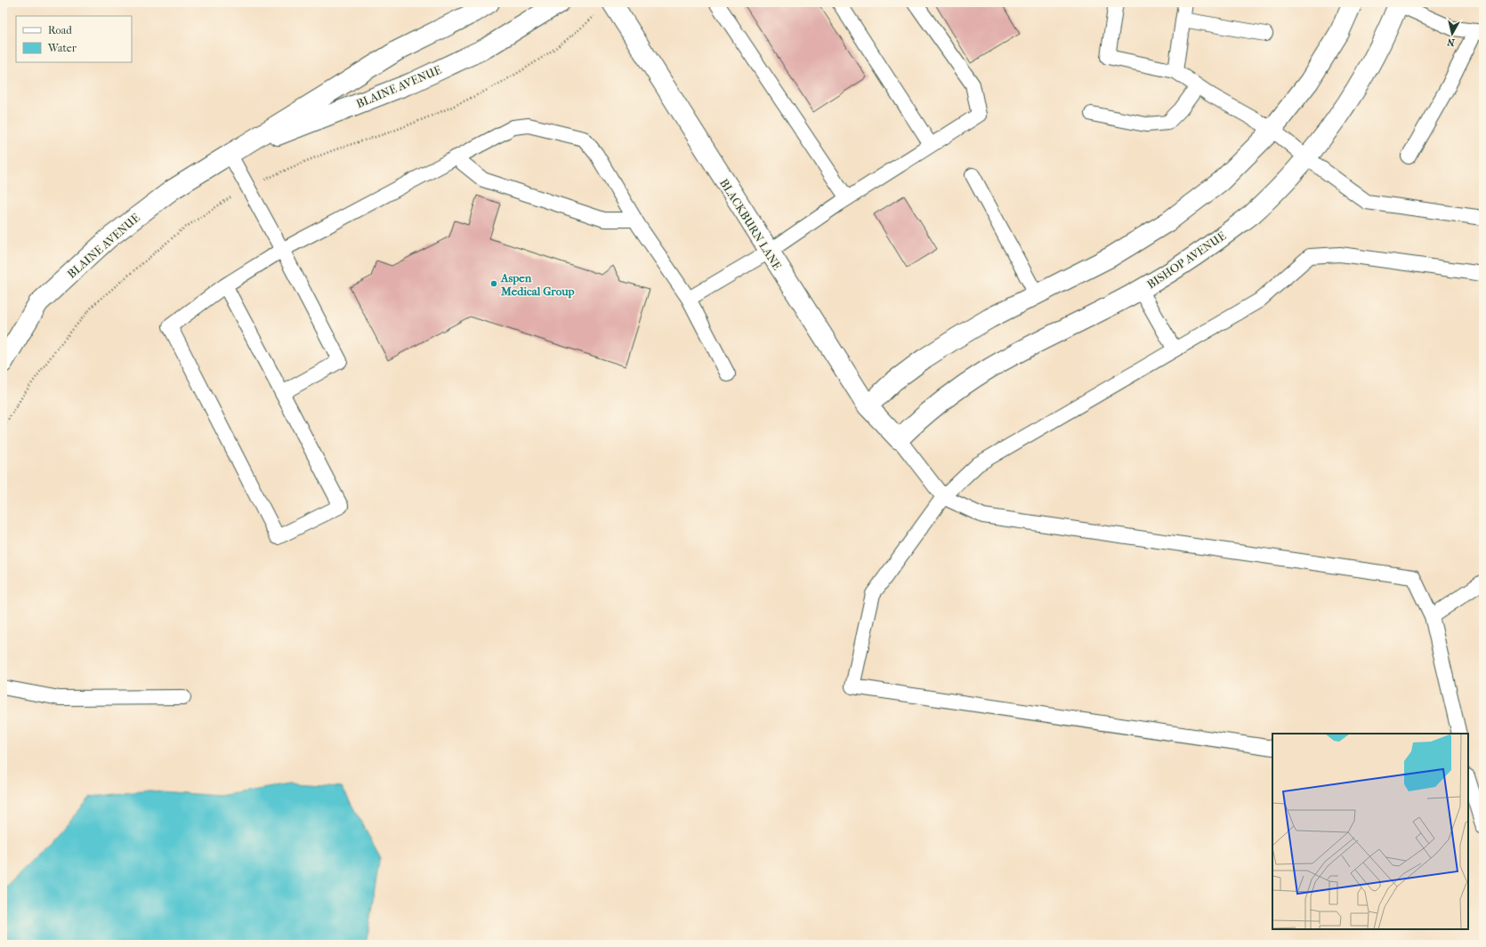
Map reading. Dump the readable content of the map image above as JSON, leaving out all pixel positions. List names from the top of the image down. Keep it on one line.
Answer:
{"streets":{"street":["BLAINE AVENUE","BLACKBURN LANE","BISHOP AVENUE"]},"crossings":[["BLACKBURN LANE","BISHOP AVENUE"]],"places":["Aspen Medical Group"],"legend":["Road","Water"],"north":"bottom"}
